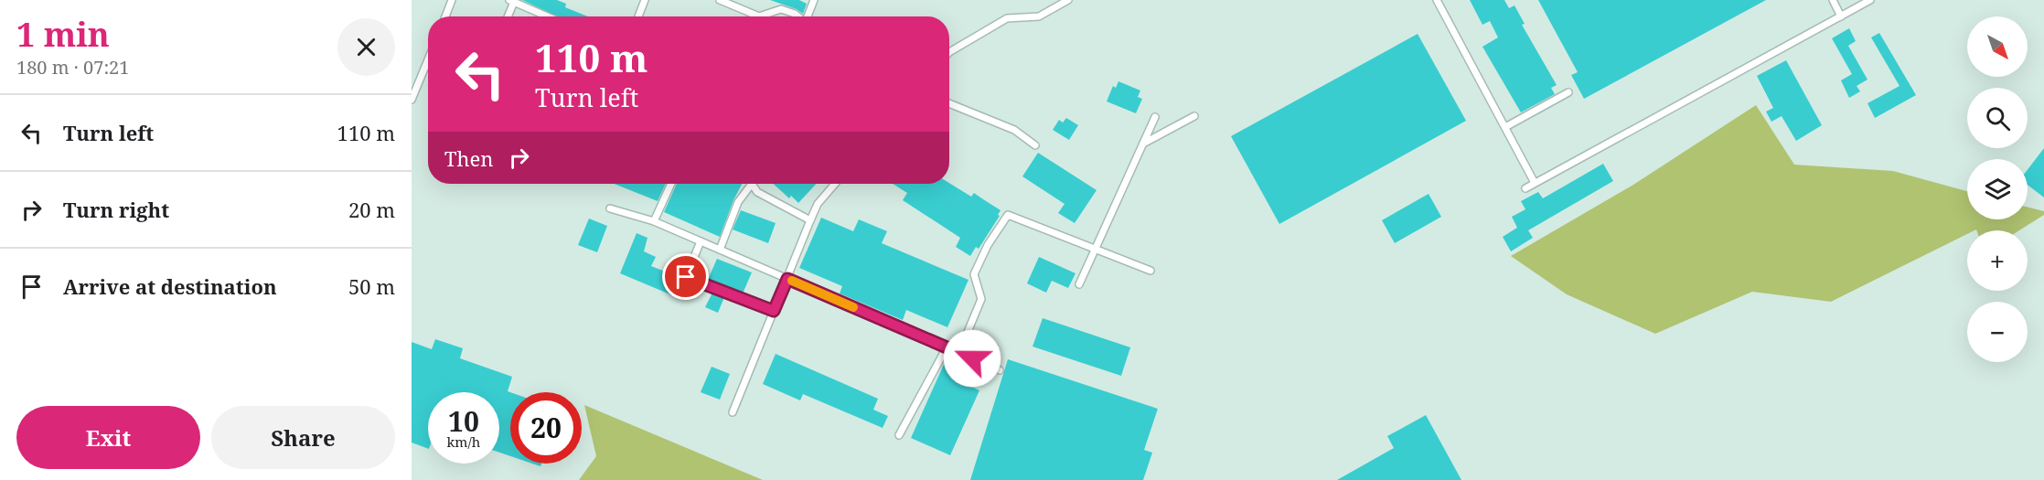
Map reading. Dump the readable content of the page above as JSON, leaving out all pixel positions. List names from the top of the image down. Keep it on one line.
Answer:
{"north":"bottom right","page":{"heading":["1 min","180 m · 07:21"],"map_buttons":["+","−"],"turn":["110 m","Turn left"],"list":[{"name":"Turn left","value":"110 m"},{"name":"Turn right","value":"20 m"},{"name":"Arrive at destination","value":"50 m"}],"then":"Then","speed":"10 km/h","limit":"20","buttons":["Exit","Share"]}}
